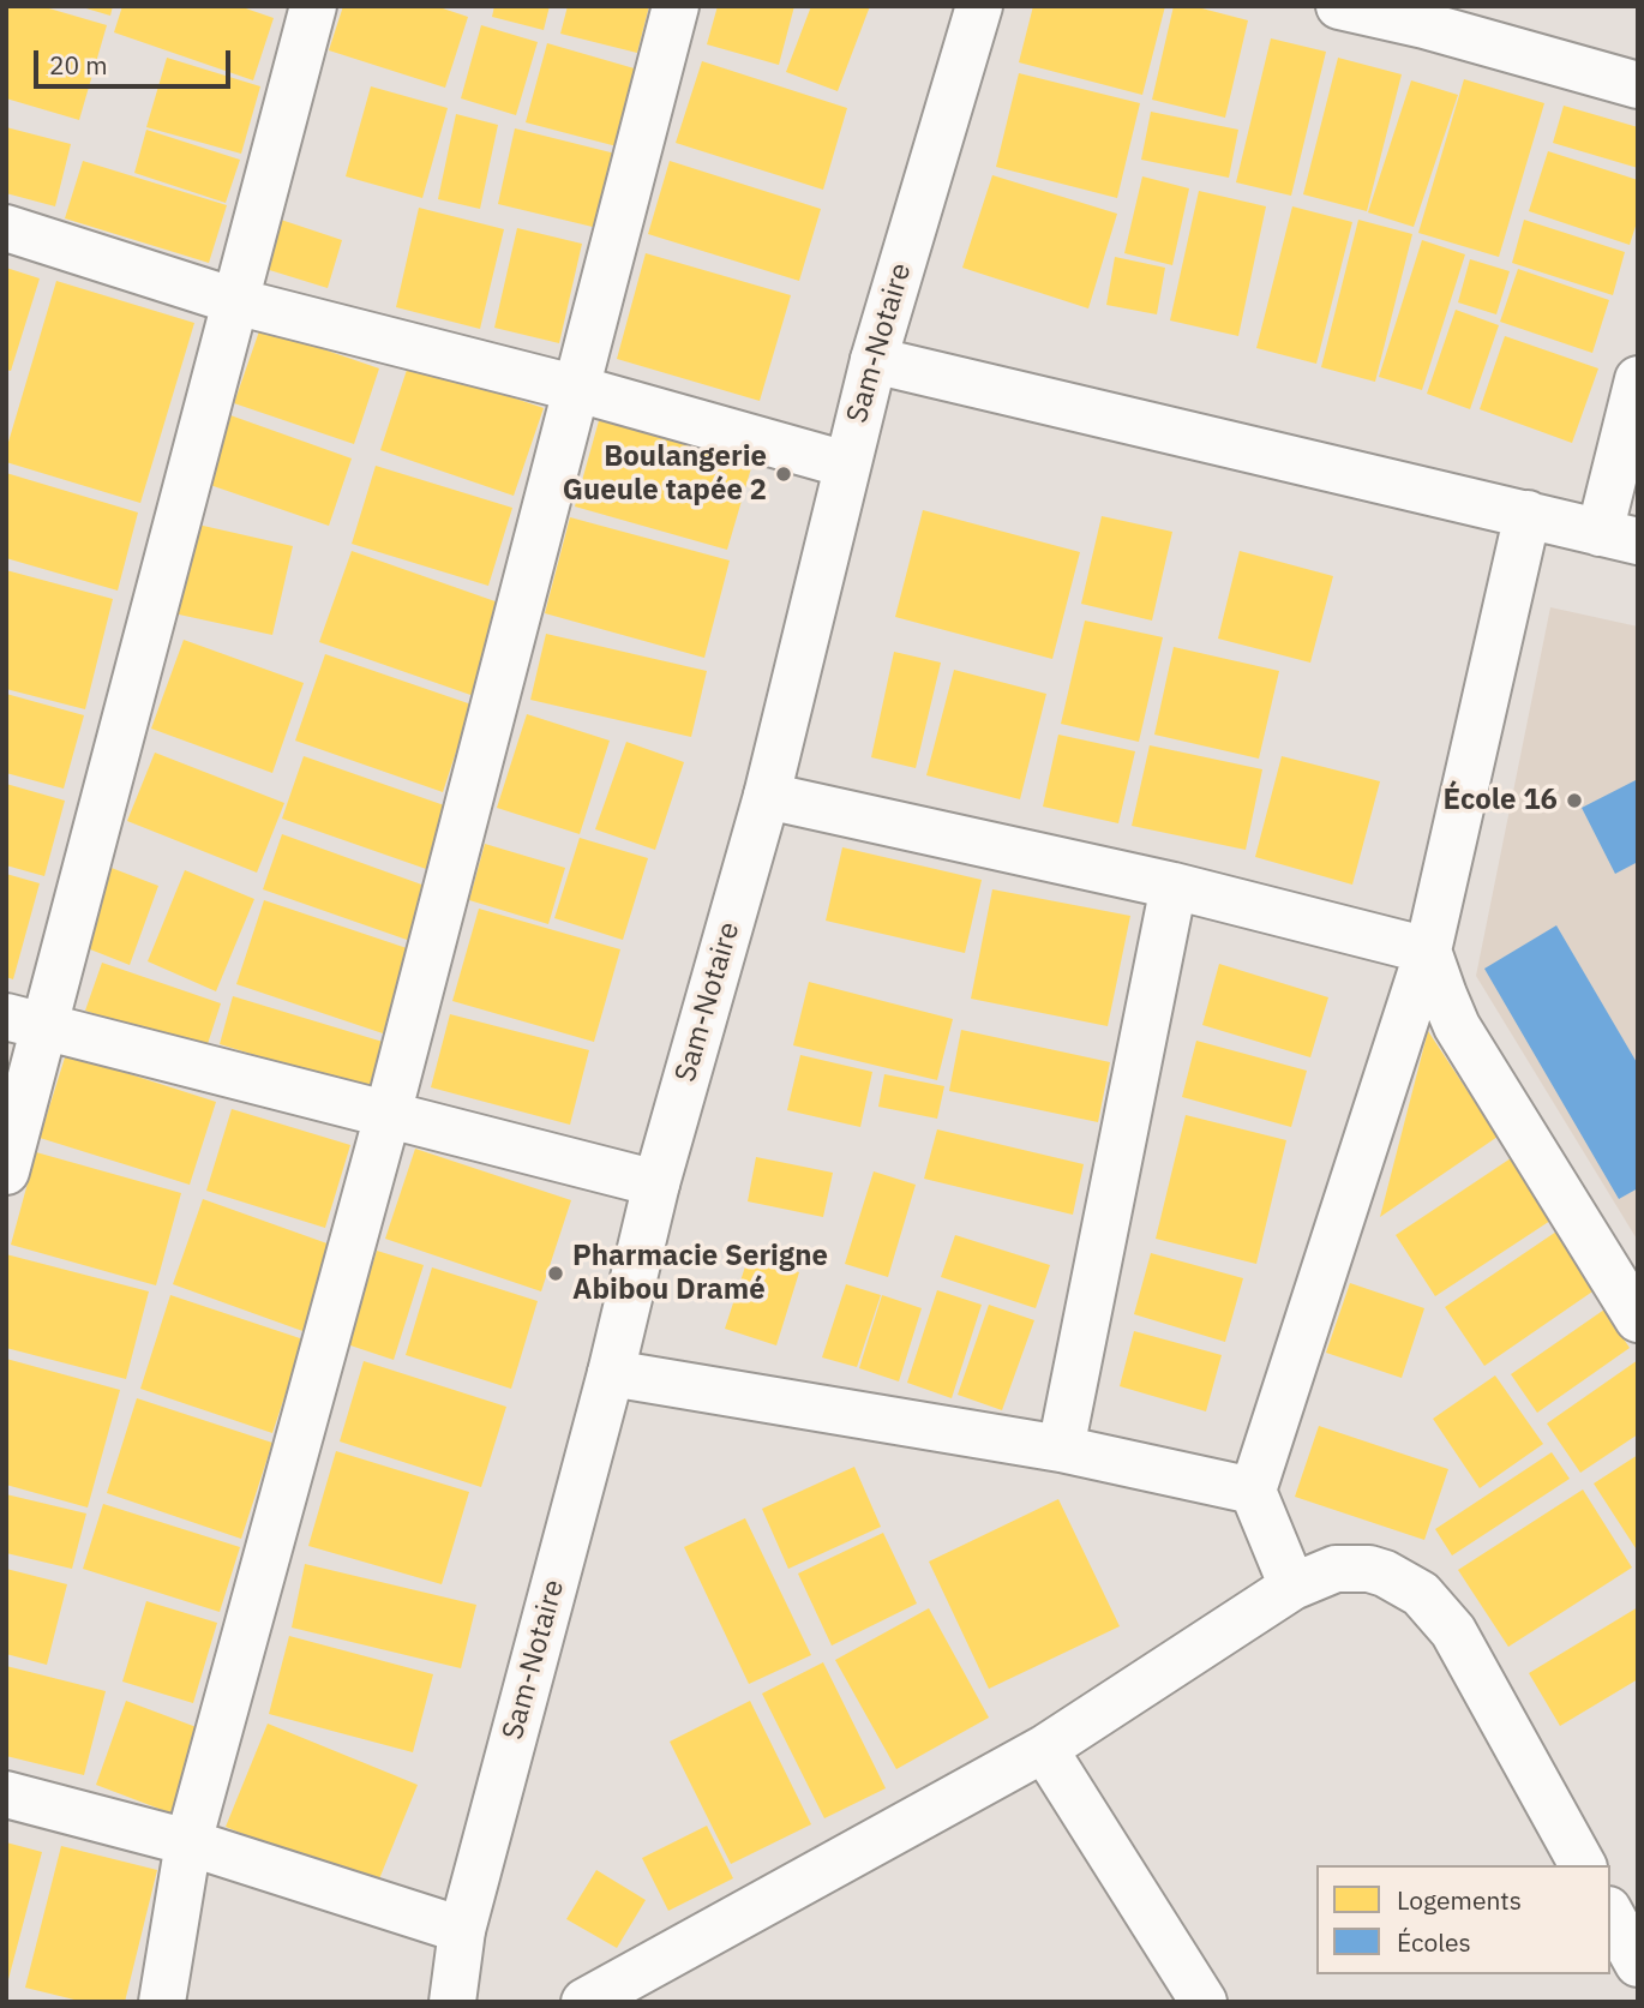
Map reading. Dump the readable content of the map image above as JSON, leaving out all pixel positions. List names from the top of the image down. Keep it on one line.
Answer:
{"streets":{"street":["Sam-Notaire"]},"places":["Boulangerie Gueule tapée 2","École 16","Pharmacie Serigne Abibou Dramé"],"legend":["Logements","Écoles"],"scale_bar":"20 m"}
